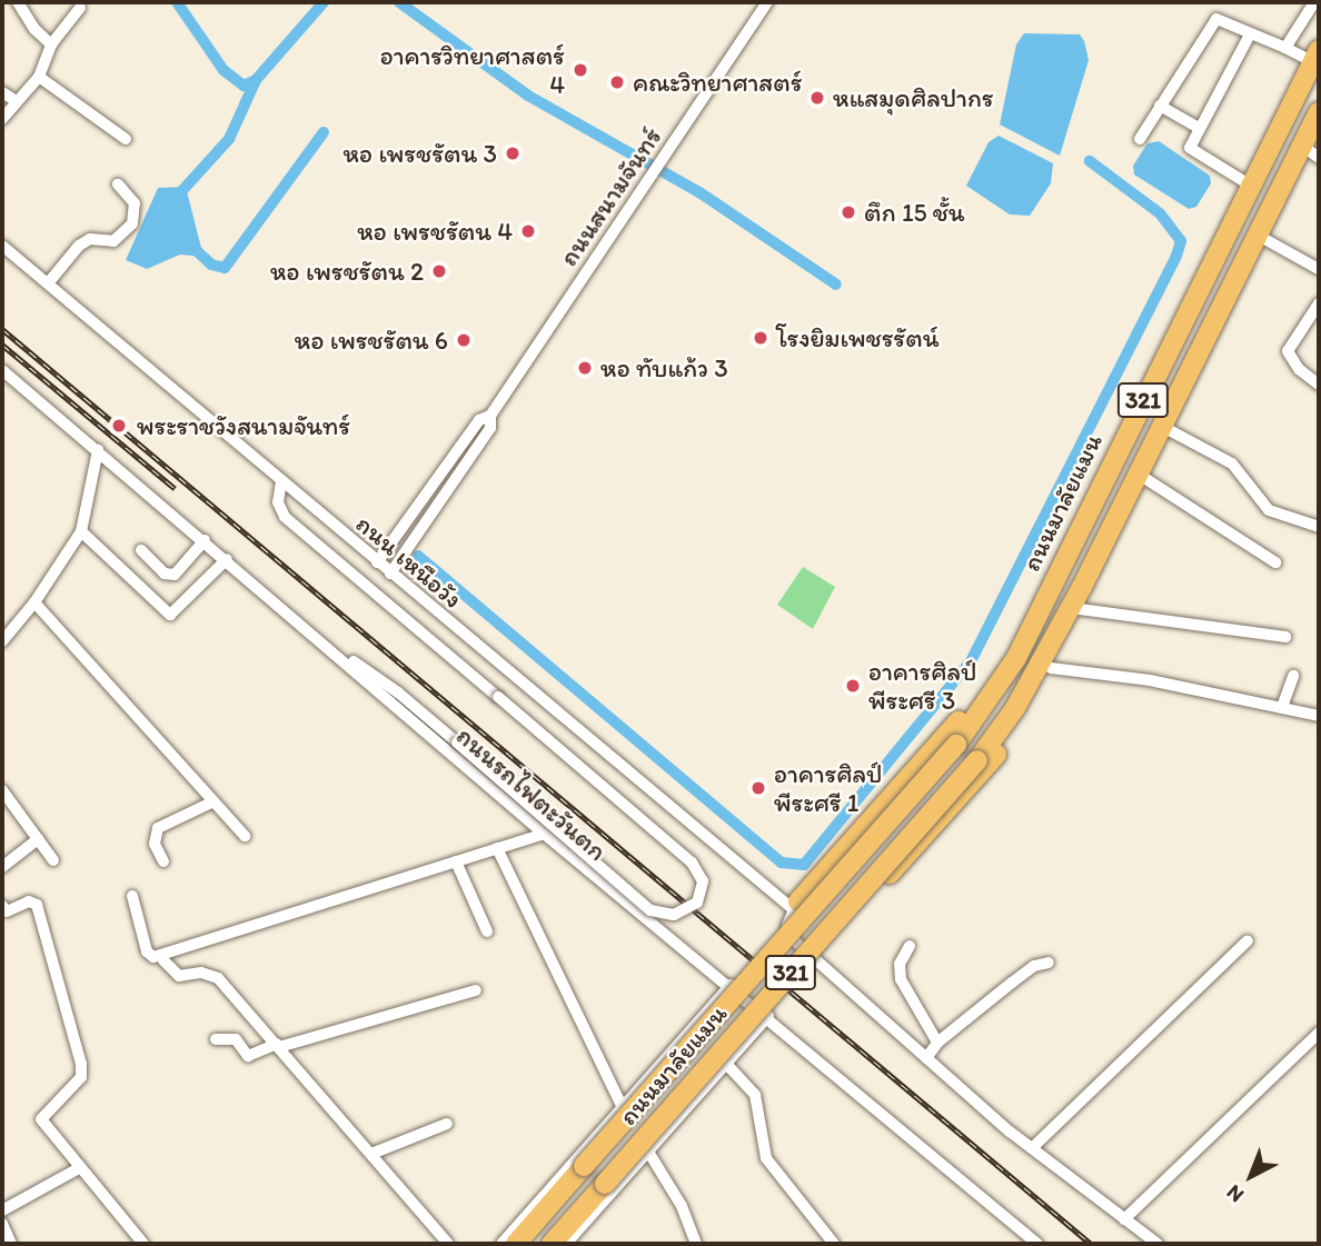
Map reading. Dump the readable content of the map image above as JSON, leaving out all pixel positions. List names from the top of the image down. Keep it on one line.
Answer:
{"streets":{"highway":["321","ถนนมาลัยแมน"],"street":["ถนนสนามจันทร์","ถนน เหนือวัง","ถนนรถไฟตะวันตก"]},"crossings":[["ถนนสนามจันทร์","ถนน เหนือวัง"],["321","ถนน เหนือวัง"]],"places":["อาคารวิทยาศาสตร์ 4","คณะวิทยาศาสตร์","หแสมุดศิลปากร","หอ เพรชรัตน 3","ตึก 15 ชั้น","หอ เพรชรัตน 4","หอ เพรชรัตน 2","โรงยิมเพชรรัตน์","หอ เพรชรัตน 6","หอ ทับแก้ว 3","พระราชวังสนามจันทร์","อาคารศิลป์ พีระศรี 3","อาคารศิลป์ พีระศรี 1"],"north":"bottom left"}
